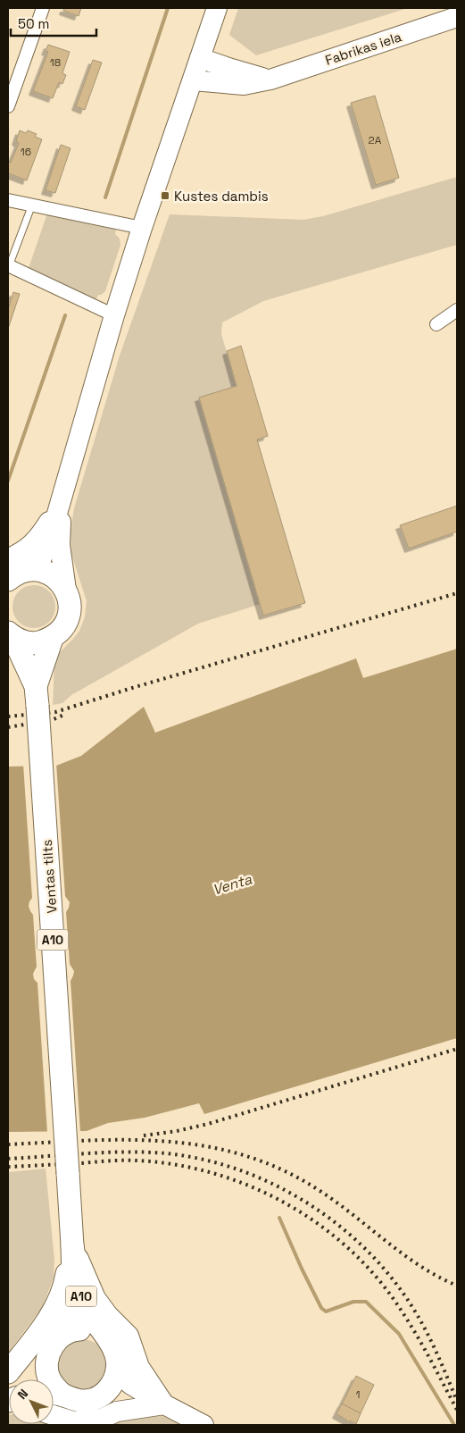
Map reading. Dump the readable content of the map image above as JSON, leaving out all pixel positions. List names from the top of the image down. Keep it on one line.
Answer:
{"streets":{"highway":["Ventas tilts","A10"],"main road":["Fabrikas iela"]},"crossings":[["Ventas tilts","A10"]],"water":["Venta"],"places":{"transit":["Kustes dambis"]},"house_numbers":["18","2A","16","1"],"scale_bar":"50 m","north":"top left"}
